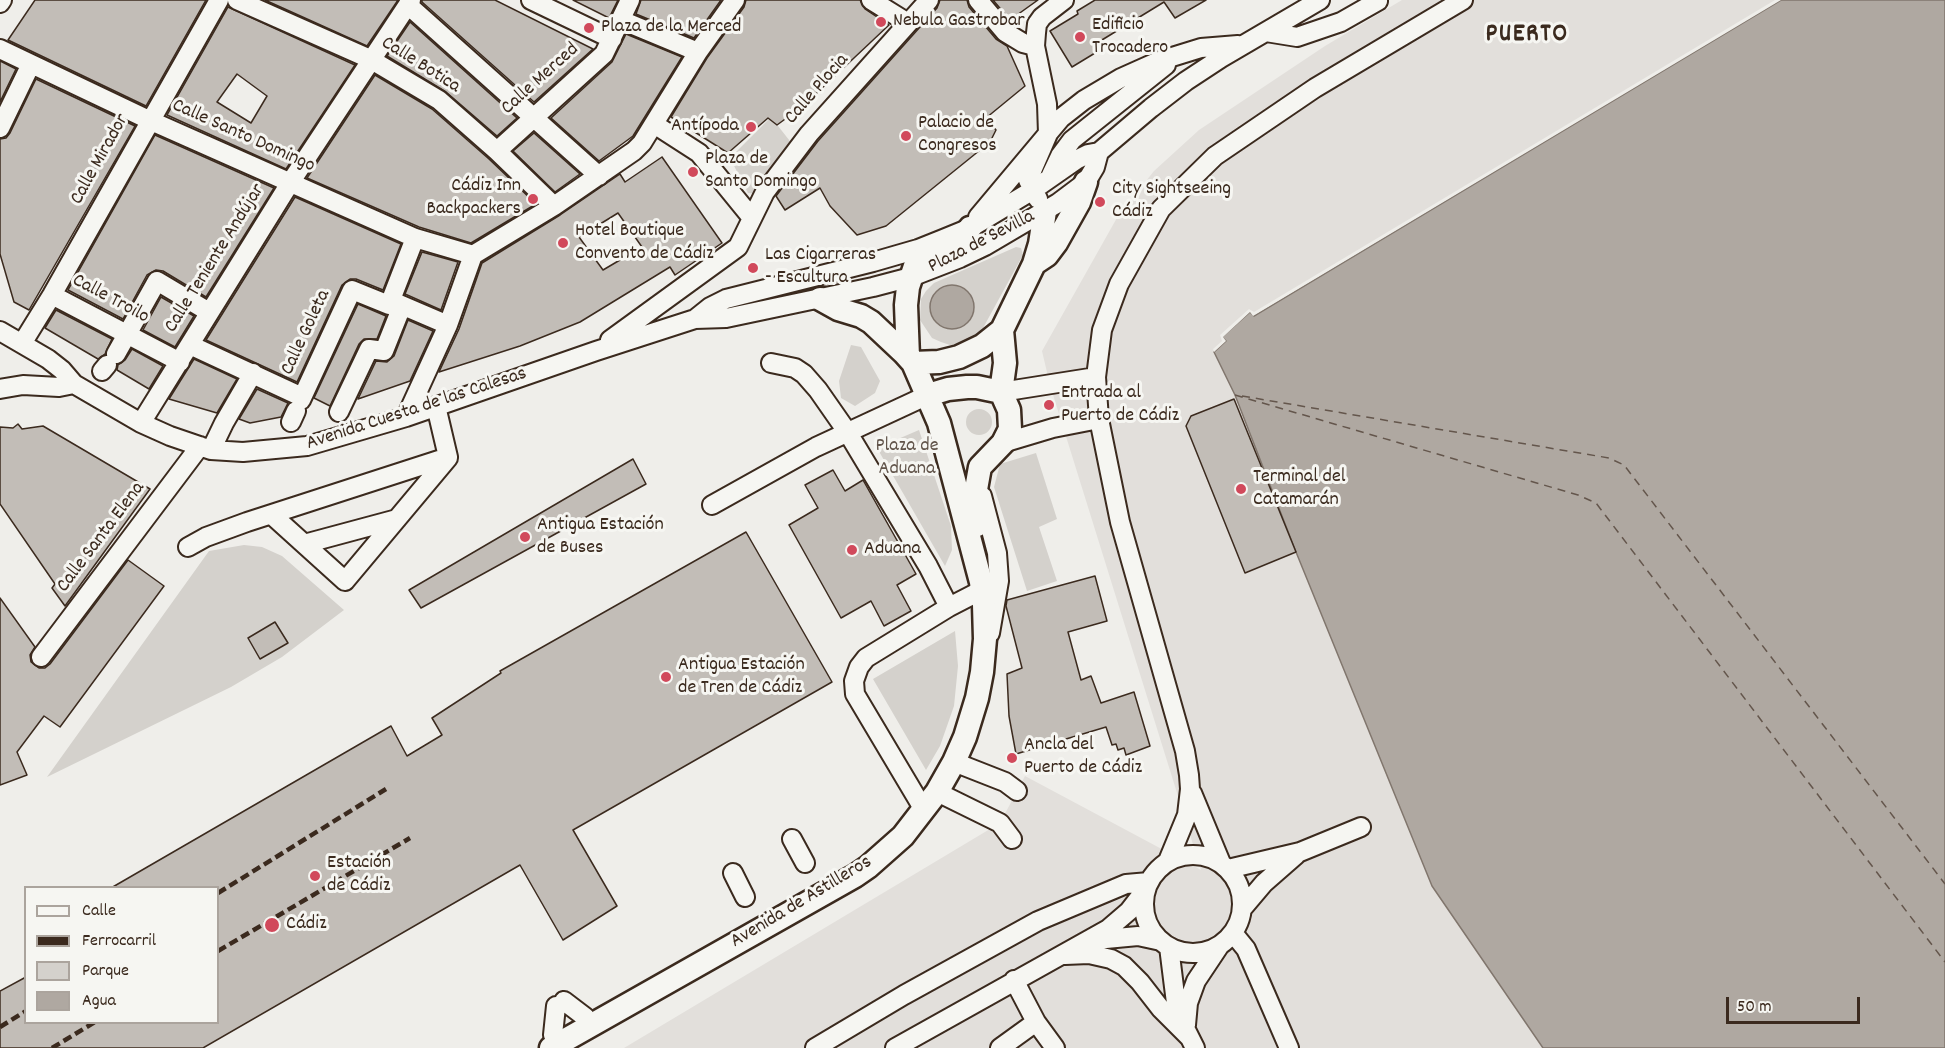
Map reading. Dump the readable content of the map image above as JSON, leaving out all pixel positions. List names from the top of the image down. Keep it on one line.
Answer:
{"streets":{"main road":["Plaza de Sevilla","Avenida Cuesta de las Calesas","Avenida de Astilleros"],"street":["Calle Botica","Calle Merced","Calle Plocia","Calle Santo Domingo","Calle Mirador","Calle Teniente Andújar","Calle Troilo","Calle Goleta","Calle Santa Elena"]},"crossings":[["Calle Botica","Calle Merced"],["Calle Botica","Calle Teniente Andújar"],["Calle Plocia","Avenida Cuesta de las Calesas"],["Calle Santo Domingo","Calle Mirador"],["Calle Santo Domingo","Calle Teniente Andújar"],["Calle Mirador","Calle Troilo"],["Calle Mirador","Avenida Cuesta de las Calesas"],["Plaza de Sevilla","Avenida Cuesta de las Calesas"],["Plaza de Sevilla","Avenida de Astilleros"],["Calle Teniente Andújar","Calle Troilo"],["Calle Teniente Andújar","Avenida Cuesta de las Calesas"],["Calle Goleta","Calle Santa Elena"],["Avenida Cuesta de las Calesas","Calle Santa Elena"]],"districts":["PUERTO"],"parks":["Plaza de Aduana"],"places":["Nebula Gastrobar","Plaza de la Merced","Edificio Trocadero","Antípoda","Palacio de Congresos","Plaza de Santo Domingo","Cádiz Inn Backpackers","City Sightseeing Cádiz","Hotel Boutique Convento de Cádiz","Las Cigarreras - Escultura","Entrada al Puerto de Cádiz","Terminal del Catamarán","Antigua Estación de Buses","Aduana","Antigua Estación de Tren de Cádiz","Ancla del Puerto de Cádiz","Estación de Cádiz","Cádiz"],"legend":["Calle","Ferrocarril","Parque","Agua"],"scale_bar":"50 m"}
